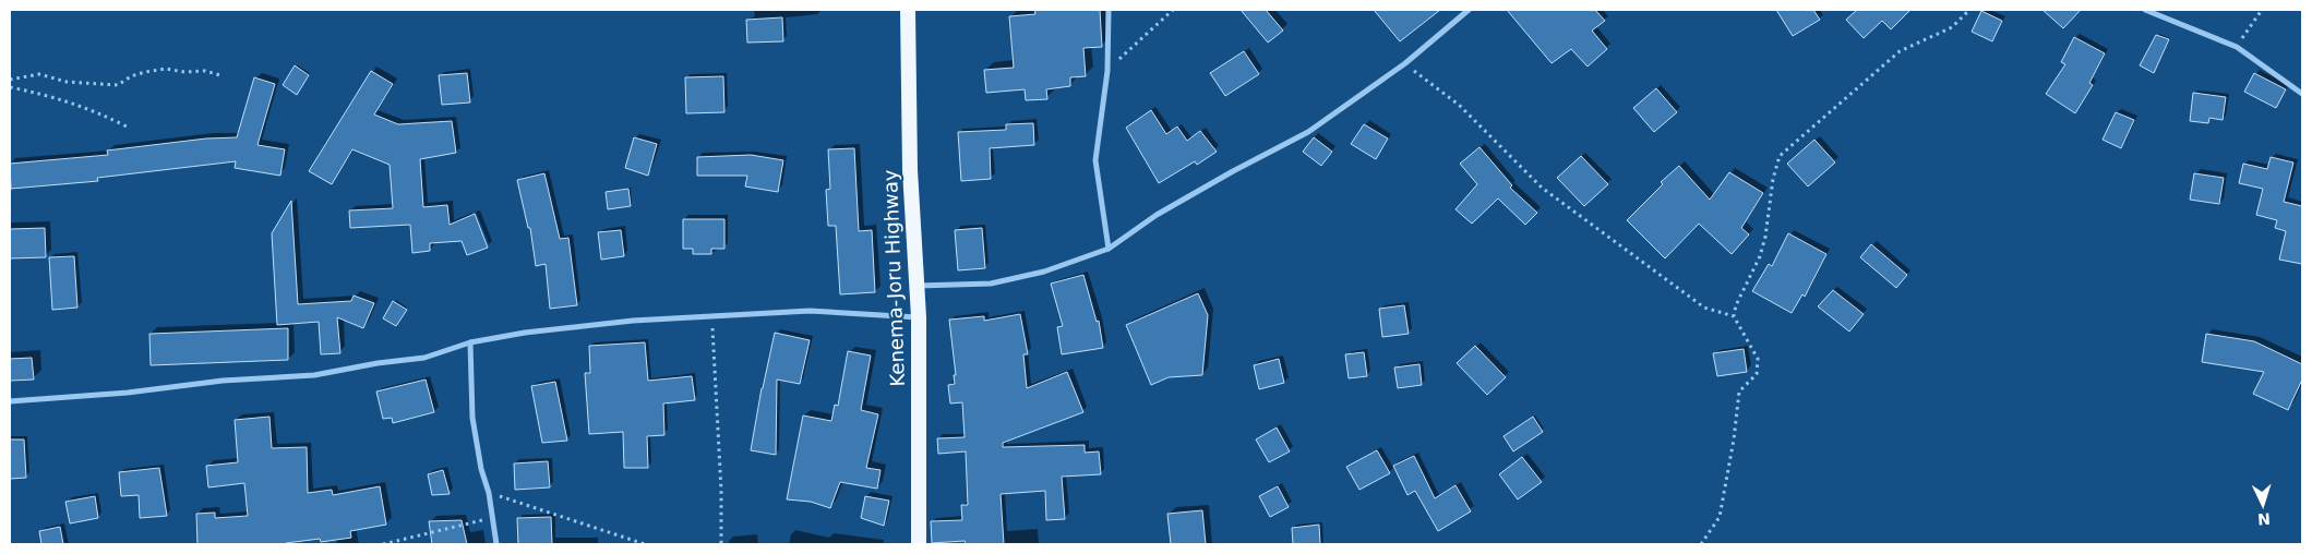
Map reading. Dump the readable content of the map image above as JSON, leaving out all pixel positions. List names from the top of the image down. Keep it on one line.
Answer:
{"streets":{"highway":["Kenema-Joru Highway"]},"north":"bottom"}
